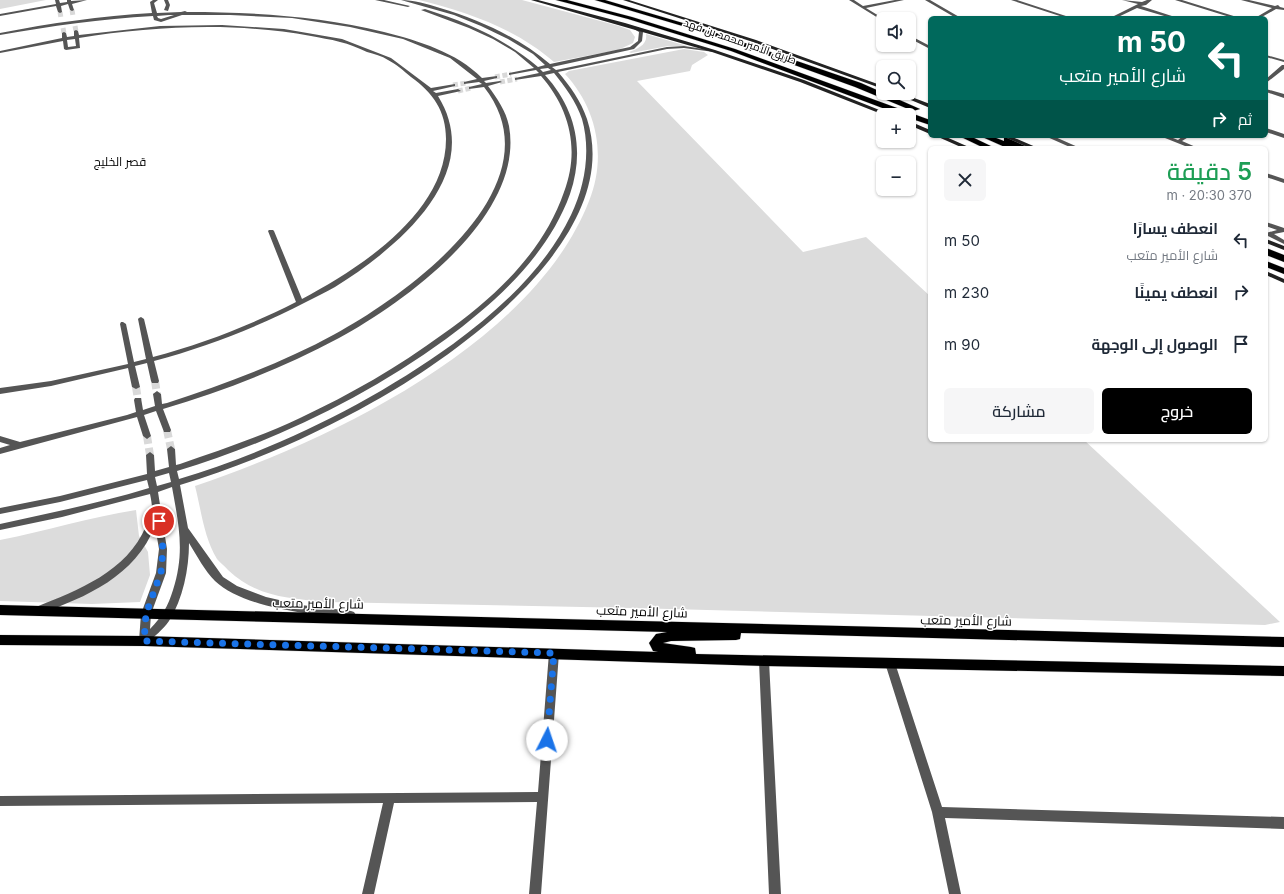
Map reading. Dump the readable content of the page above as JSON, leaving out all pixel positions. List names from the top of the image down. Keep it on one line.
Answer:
{"streets":{"highway":["طريق الأمير محمد بن فهد"],"main road":["شارع الأمير متعب"]},"districts":["قصر الخليج"],"page":{"map_buttons":["+","−"],"turn":["50 m","شارع الأمير متعب"],"then":"ثم","heading":["5 دقيقة","370 m · 20:30"],"list":[{"name":"انعطف يسارًا","note":"شارع الأمير متعب","value":"50 m"},{"name":"انعطف يمينًا","value":"230 m"},{"name":"الوصول إلى الوجهة","value":"90 m"}],"buttons":["خروج","مشاركة"]}}
